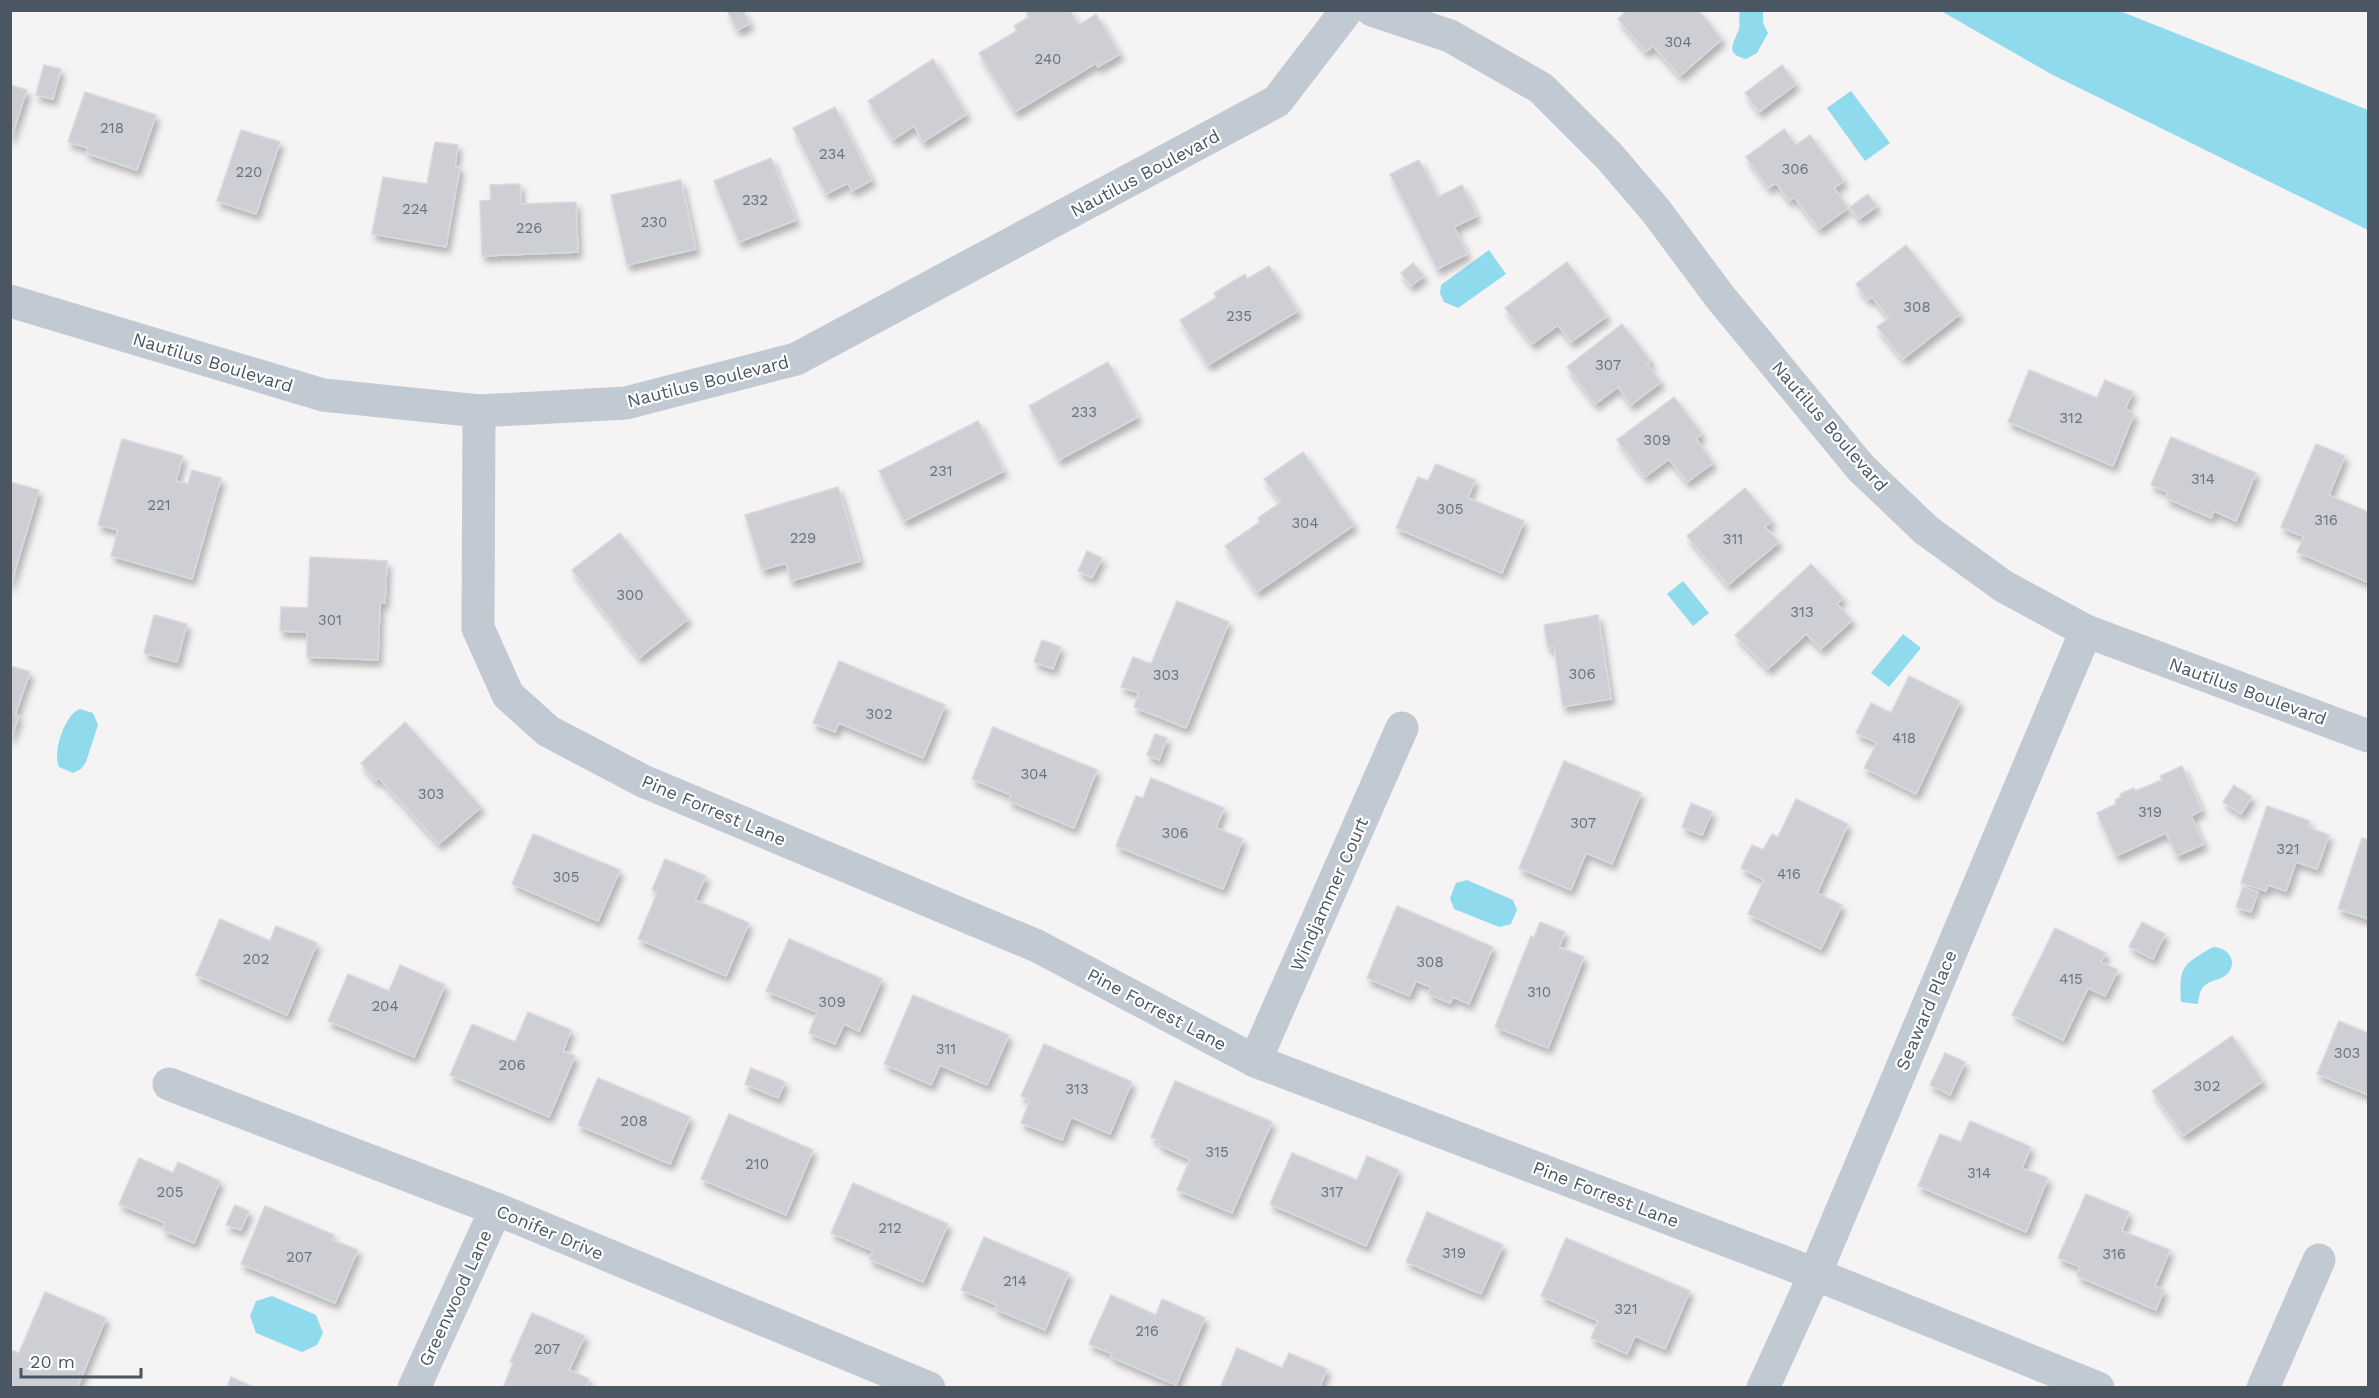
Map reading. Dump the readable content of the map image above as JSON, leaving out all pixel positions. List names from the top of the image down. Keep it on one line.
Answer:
{"streets":{"street":["Nautilus Boulevard","Pine Forrest Lane","Windjammer Court","Seaward Place","Conifer Drive","Greenwood Lane"]},"crossings":[["Nautilus Boulevard","Pine Forrest Lane"],["Nautilus Boulevard","Seaward Place"],["Pine Forrest Lane","Windjammer Court"],["Pine Forrest Lane","Seaward Place"],["Conifer Drive","Greenwood Lane"]],"house_numbers":["304","240","218","234","306","220","232","224","230","226","308","235","307","233","312","309","231","314","221","305","316","304","229","311","300","313","301","306","303","302","418","304","303","319","307","306","321","416","305","202","308","415","310","309","204","311","303","206","302","313","208","315","210","314","205","317","212","319","316","207","214","321","216","207"],"scale_bar":"20 m"}
